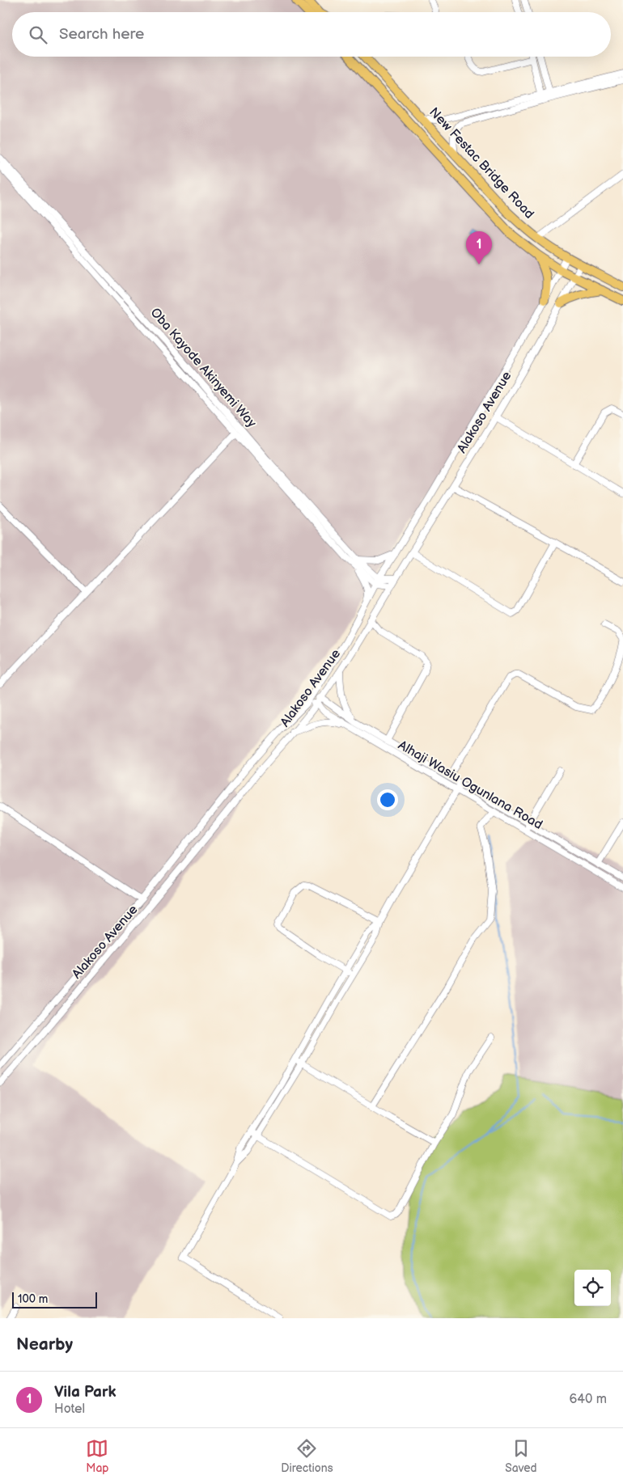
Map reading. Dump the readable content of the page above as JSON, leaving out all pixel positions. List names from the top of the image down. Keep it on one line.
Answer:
{"streets":{"main road":["New Festac Bridge Road"],"street":["Oba Kayode Akinyemi Way","Alakoso Avenue","Alhaji Wasiu Ogunlana Road"]},"crossings":[["New Festac Bridge Road","Alakoso Avenue"],["Oba Kayode Akinyemi Way","Alakoso Avenue"],["Alakoso Avenue","Alhaji Wasiu Ogunlana Road"]],"scale_bar":"100 m","page":{"search":"Search here","pins":"1","scale":"100 m","heading":"Nearby","list":[{"mark":"1","name":"Vila Park","note":"Hotel","value":"640 m"}],"nav":["Map","Directions","Saved"]}}
